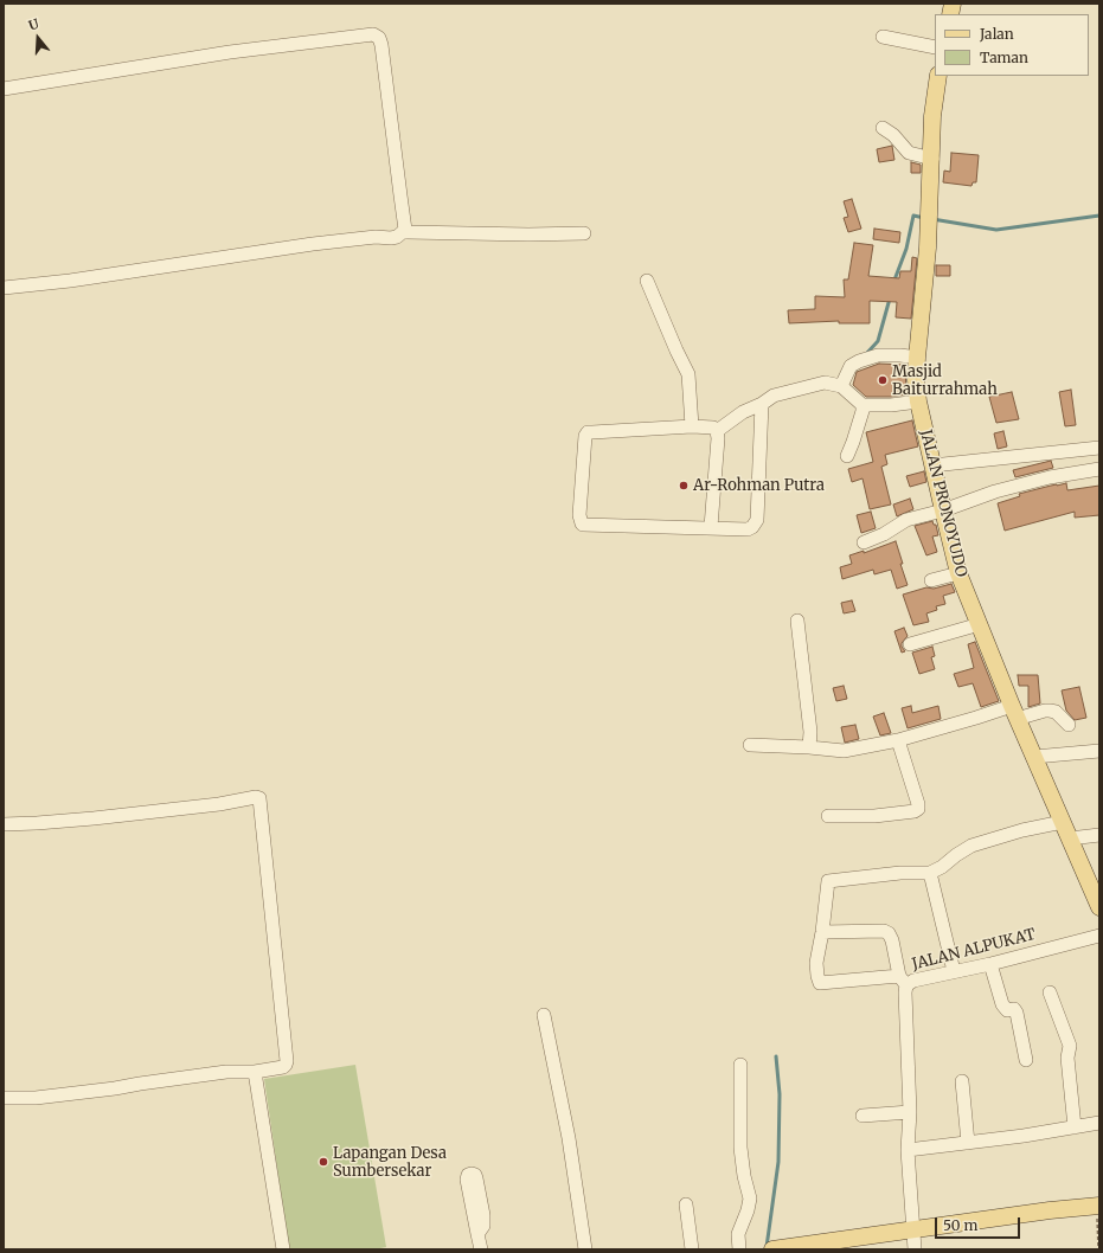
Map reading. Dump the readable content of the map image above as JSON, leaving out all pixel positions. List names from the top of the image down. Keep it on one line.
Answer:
{"streets":{"main road":["JALAN PRONOYUDO"],"street":["JALAN ALPUKAT"]},"places":["Masjid Baiturrahmah","Ar-Rohman Putra","Lapangan Desa Sumbersekar"],"legend":["Jalan","Taman"],"scale_bar":"50 m","north":"top"}
